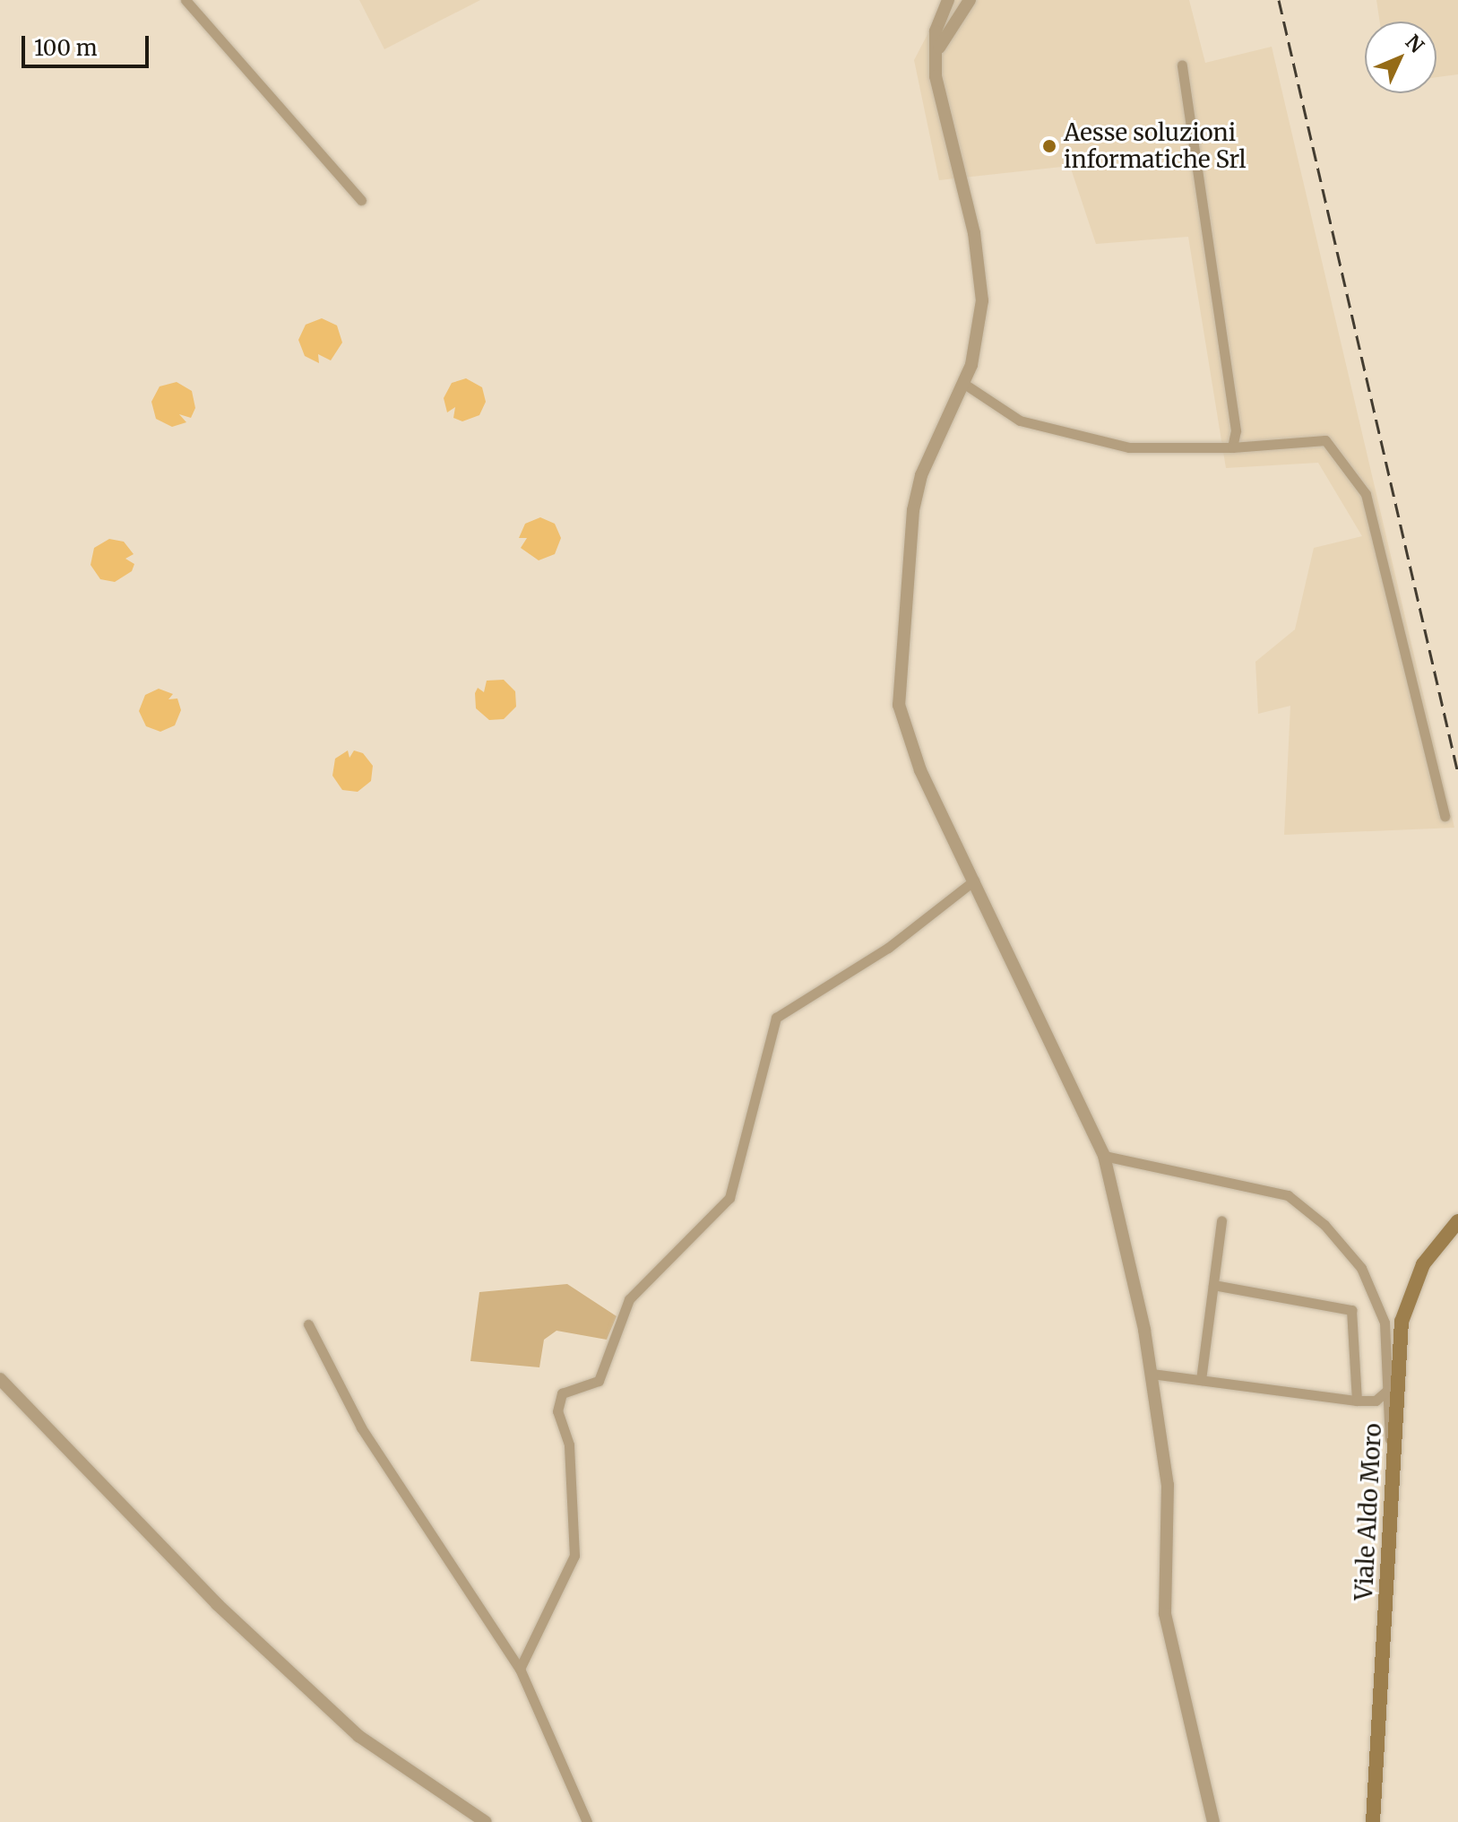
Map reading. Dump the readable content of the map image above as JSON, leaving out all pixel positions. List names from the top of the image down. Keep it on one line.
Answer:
{"streets":{"main road":["Viale Aldo Moro"]},"places":["Aesse soluzioni informatiche Srl"],"scale_bar":"100 m","north":"top right"}
